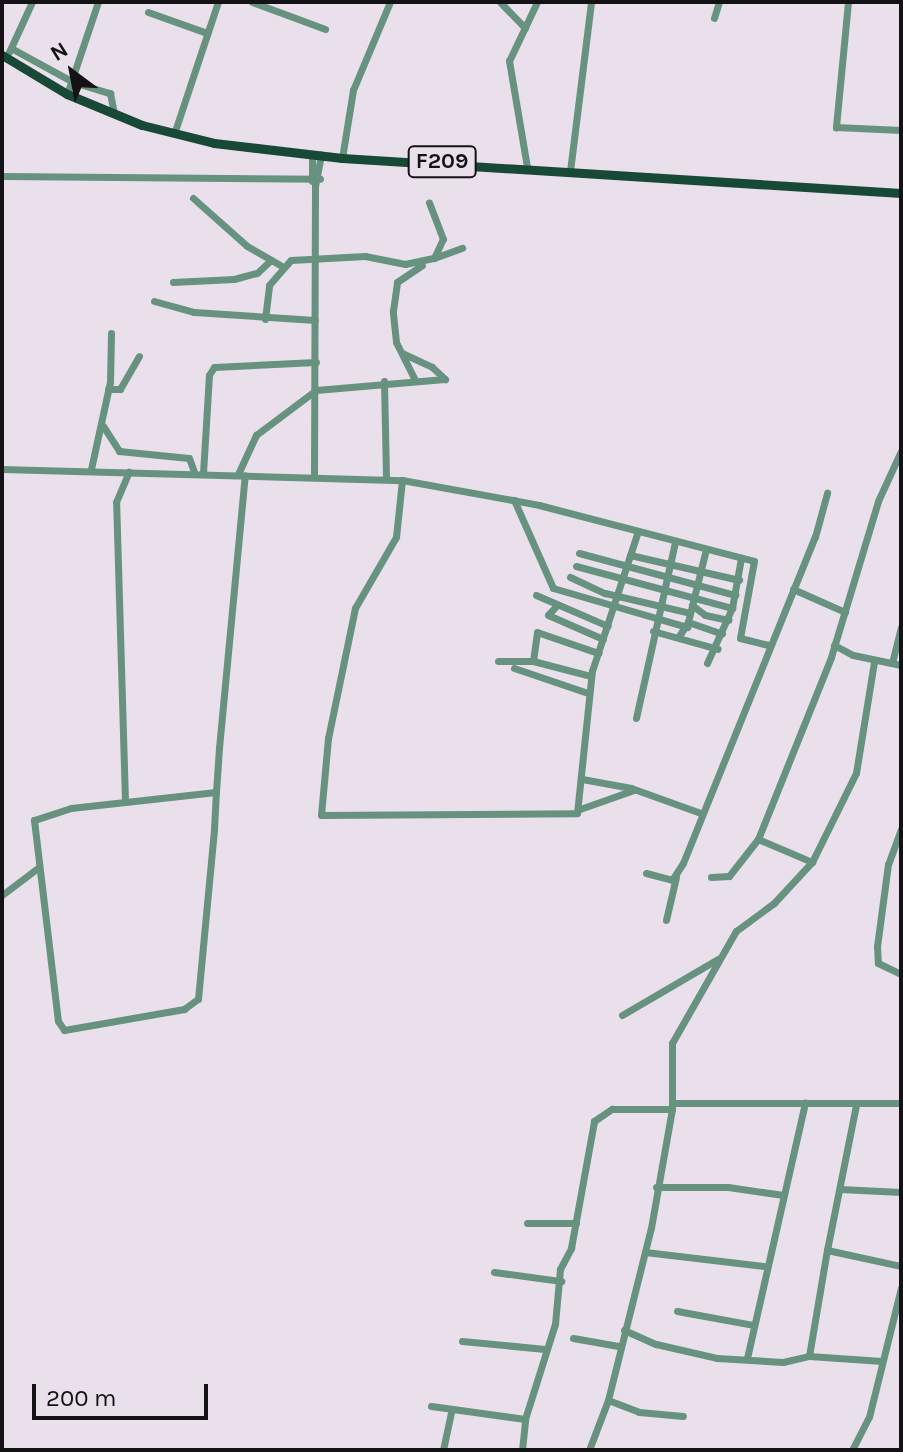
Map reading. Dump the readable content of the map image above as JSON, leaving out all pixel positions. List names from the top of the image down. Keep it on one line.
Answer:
{"streets":{"main road":["F209"]},"scale_bar":"200 m","north":"top left"}
